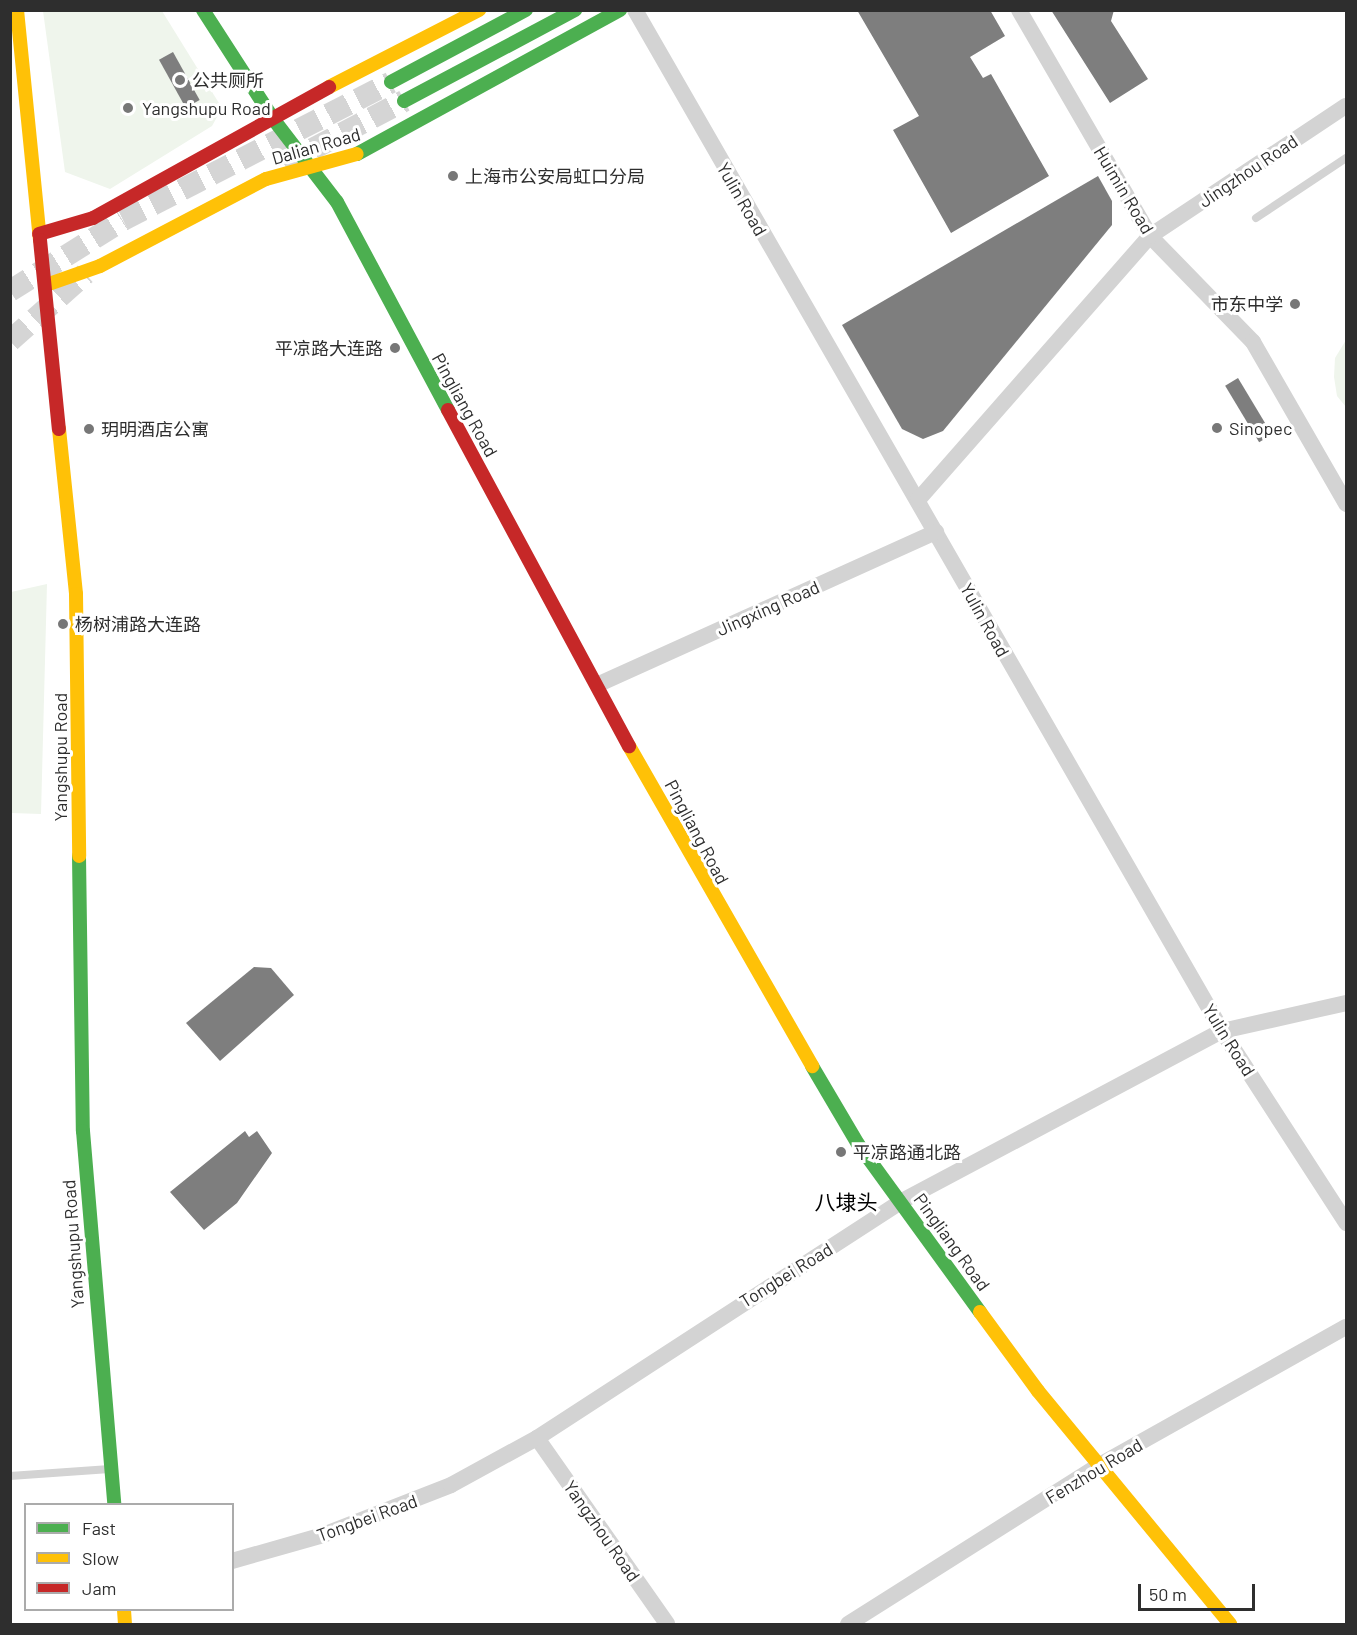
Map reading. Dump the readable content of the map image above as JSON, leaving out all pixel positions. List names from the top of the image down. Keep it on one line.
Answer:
{"streets":{"main road":["Dalian Road","Pingliang Road","Yangshupu Road"],"street":["Jingzhou Road","Huimin Road","Yulin Road","Jingxing Road","Tongbei Road","Fenzhou Road","Yangzhou Road"]},"crossings":[["Dalian Road","Pingliang Road"],["Dalian Road","Yangshupu Road"],["Jingzhou Road","Huimin Road"],["Yulin Road","Jingxing Road"],["Yulin Road","Tongbei Road"],["Pingliang Road","Jingxing Road"],["Pingliang Road","Tongbei Road"],["Pingliang Road","Fenzhou Road"],["Tongbei Road","Yangzhou Road"]],"districts":["八埭头"],"places":["公共厕所","Yangshupu Road","上海市公安局虹口分局","市东中学","平凉路大连路","Sinopec","玥明酒店公寓","杨树浦路大连路","平凉路通北路"],"legend":["Fast","Slow","Jam"],"scale_bar":"50 m"}
